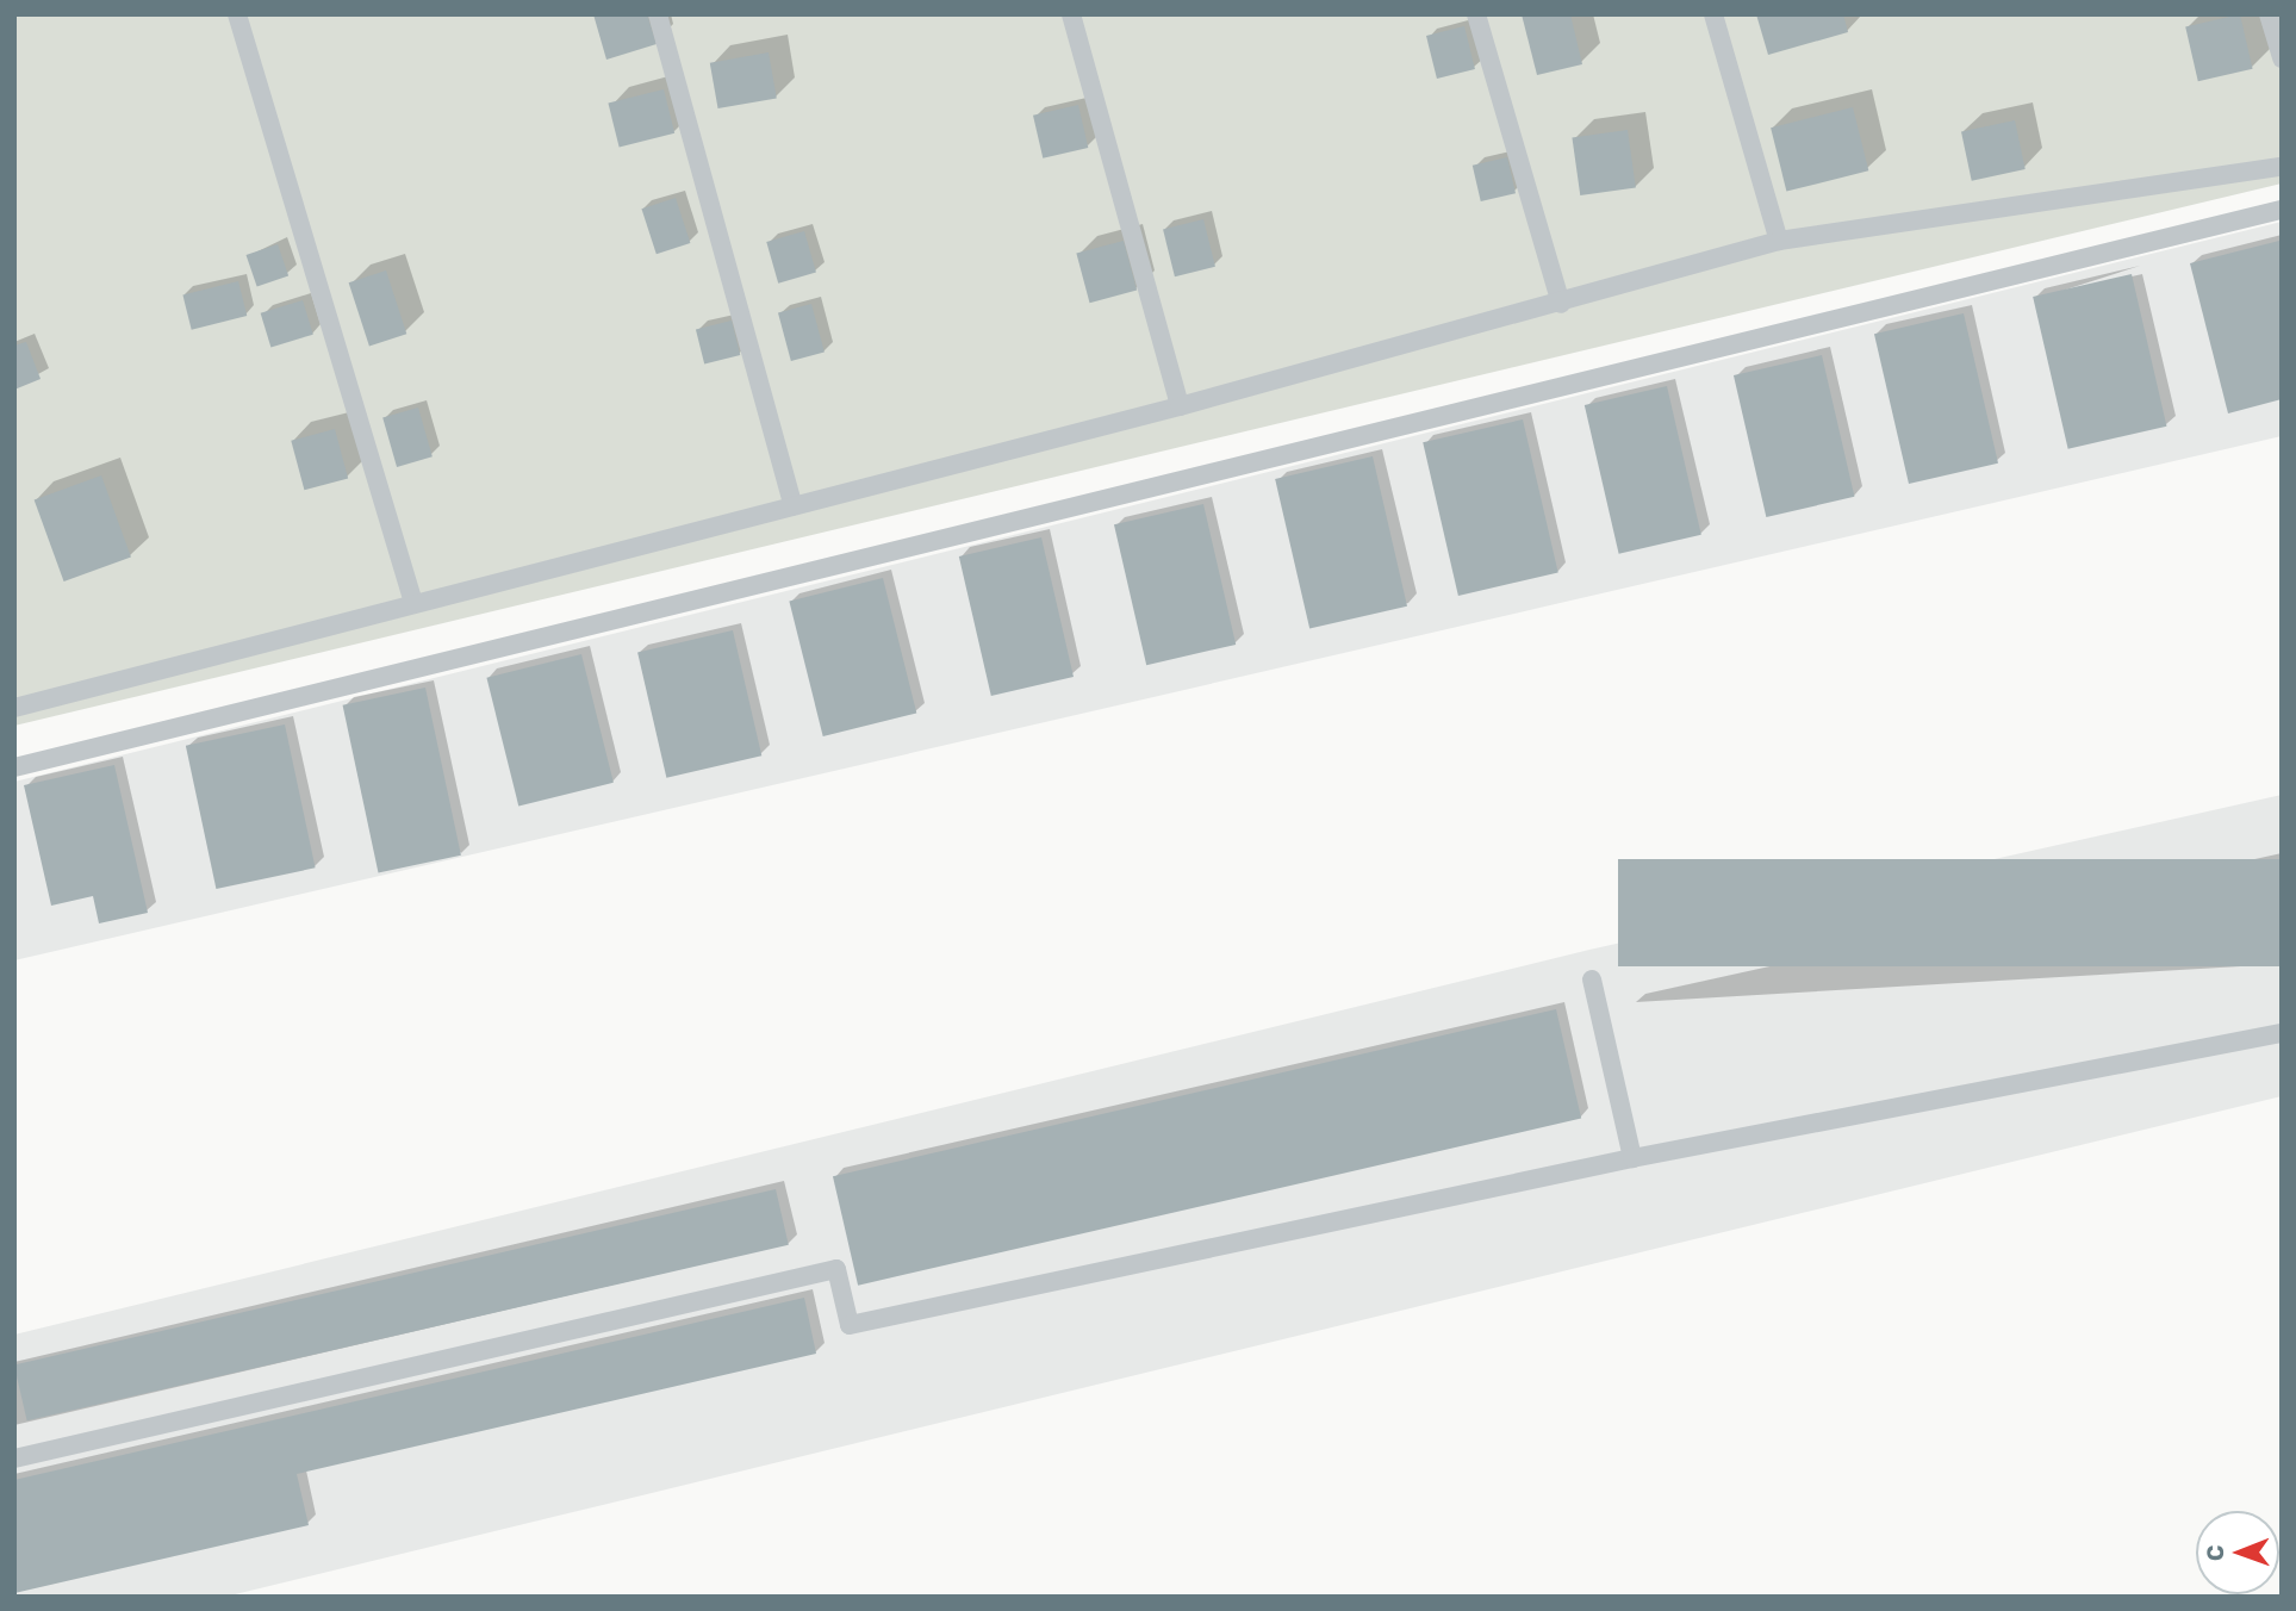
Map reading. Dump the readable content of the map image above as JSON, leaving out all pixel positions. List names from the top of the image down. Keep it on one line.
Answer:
{"north":"left"}
